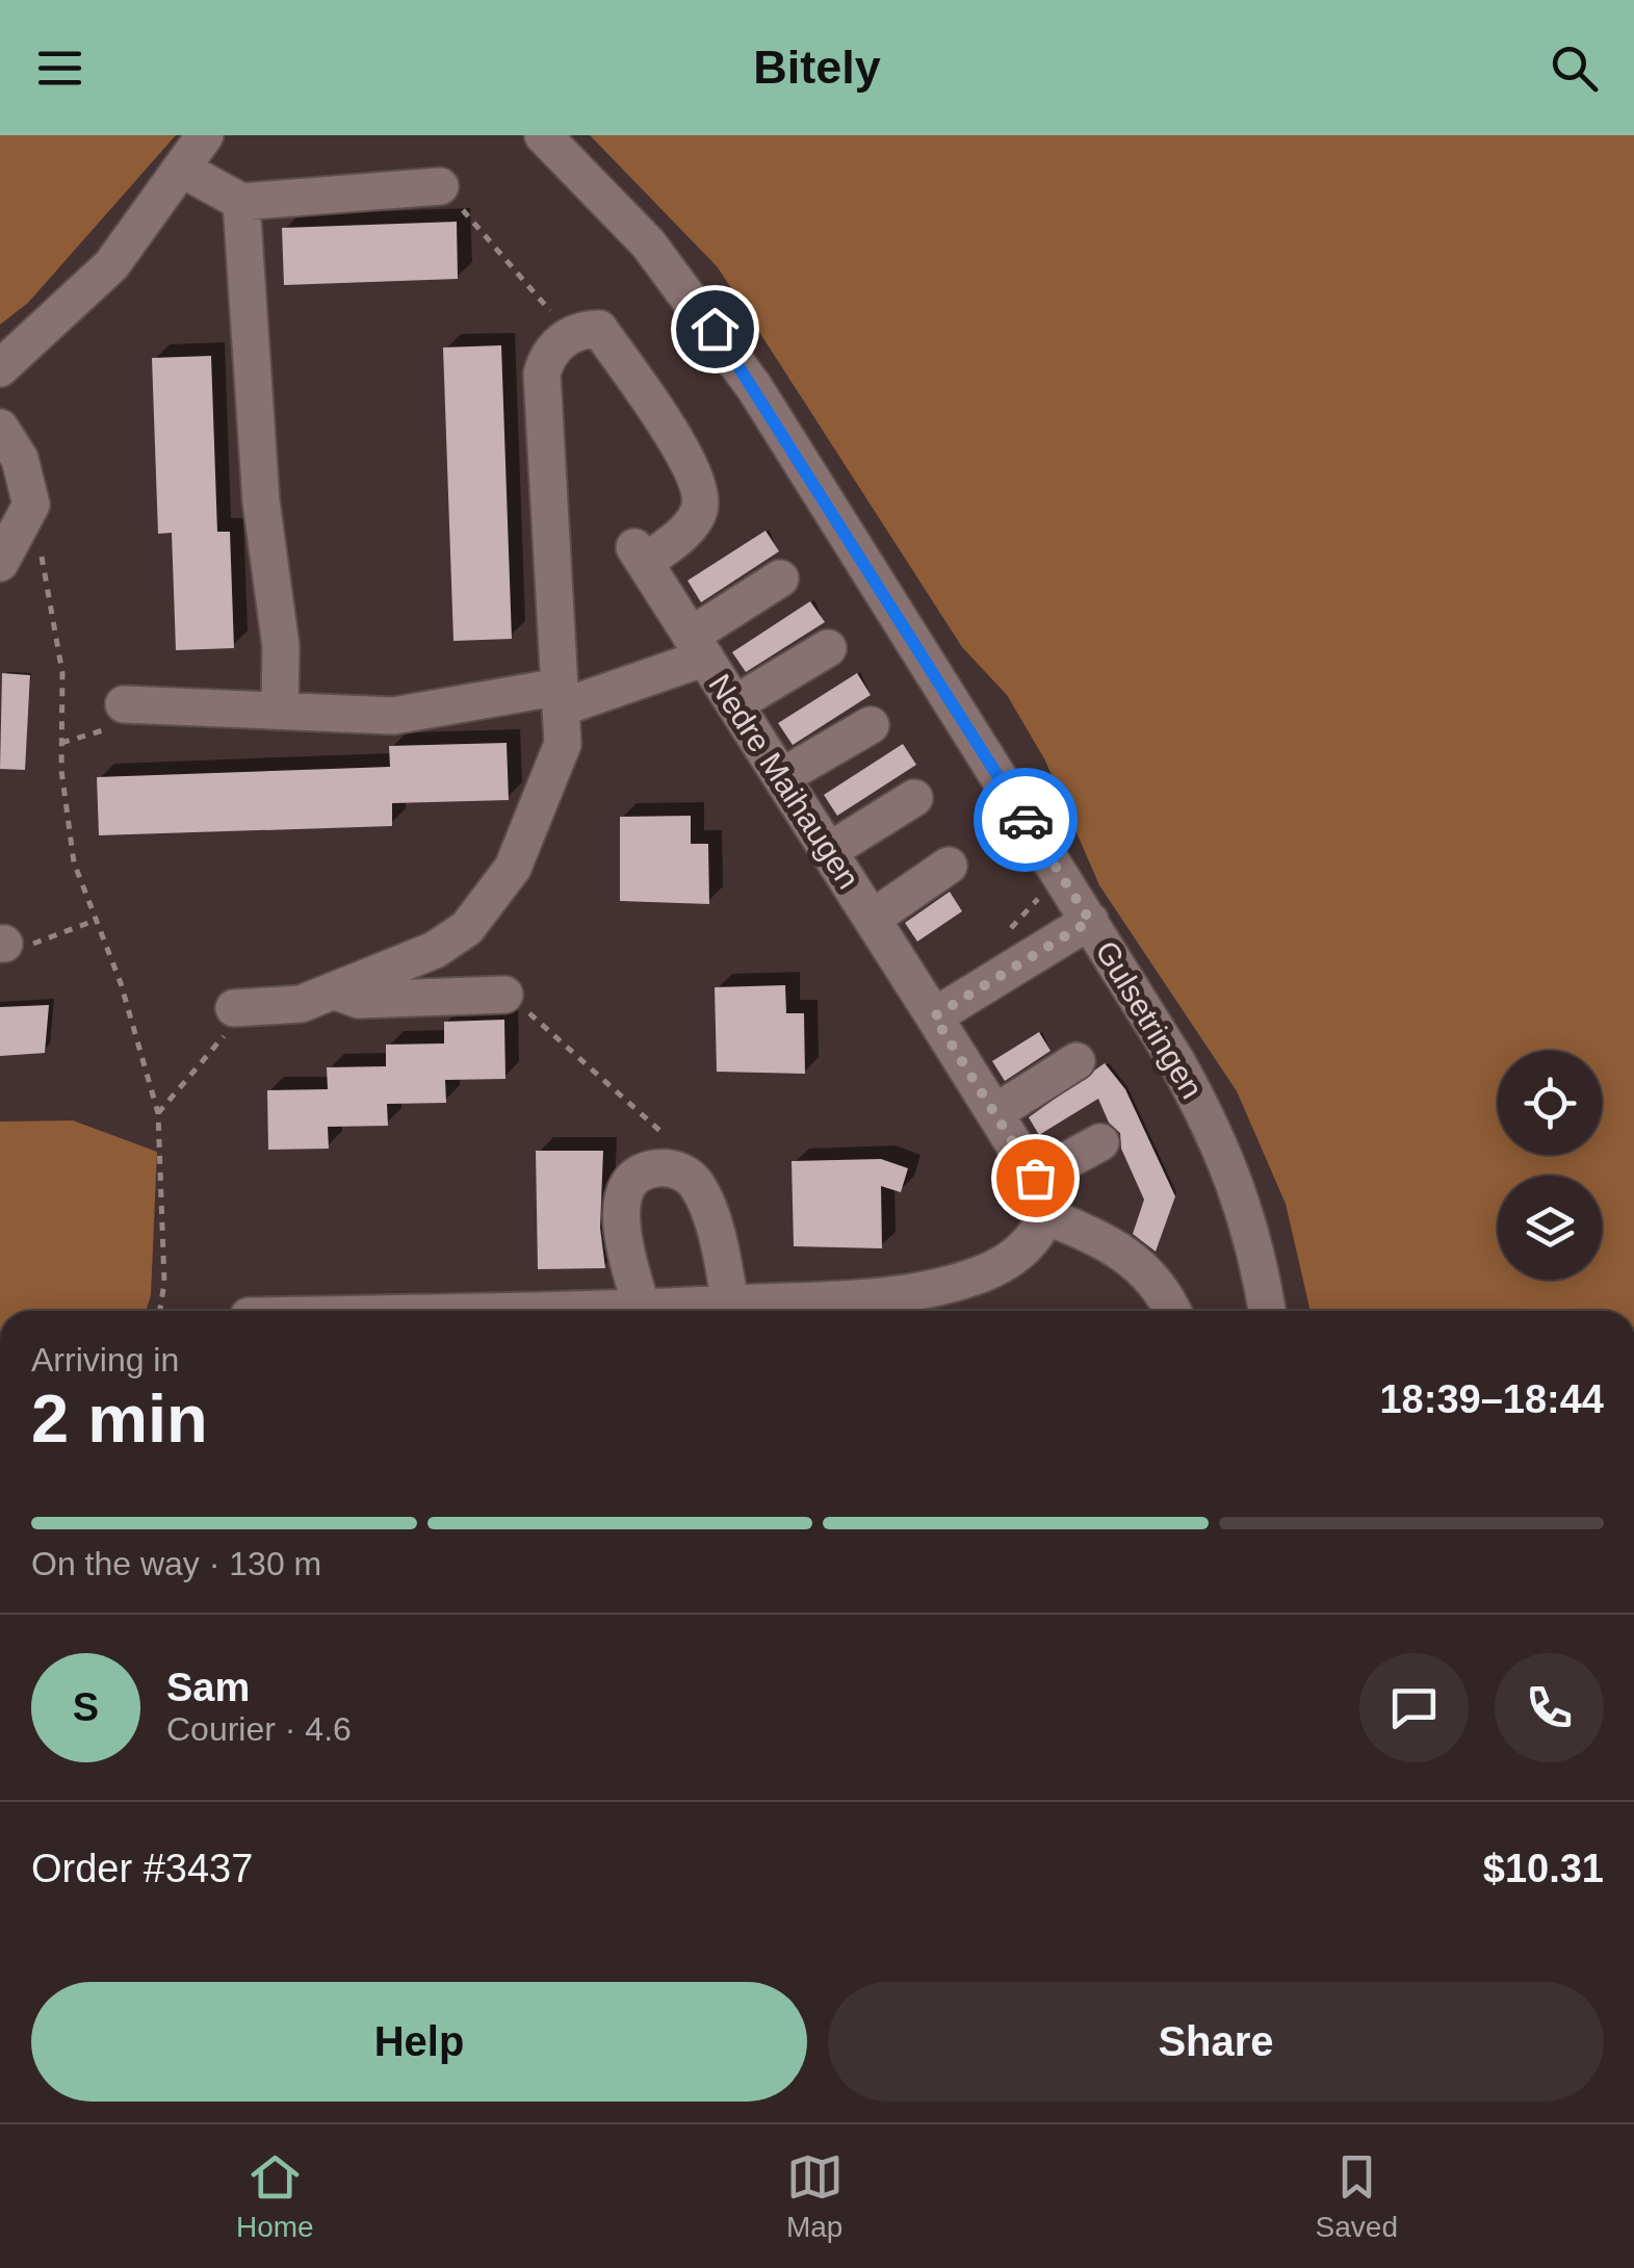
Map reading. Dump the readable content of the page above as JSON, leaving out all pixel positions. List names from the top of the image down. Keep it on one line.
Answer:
{"streets":{"street":["Nedre Maihaugen","Gulsetringen"]},"page":{"header":"Bitely","heading":["2 min","Arriving in","18:39–18:44"],"panel":["Sam","Courier · 4.6","Order #3437","$10.31"],"bar":"On the way · 130 m","round":"S","buttons":["Help","Share"],"tabs":["Home","Map","Saved"]}}
